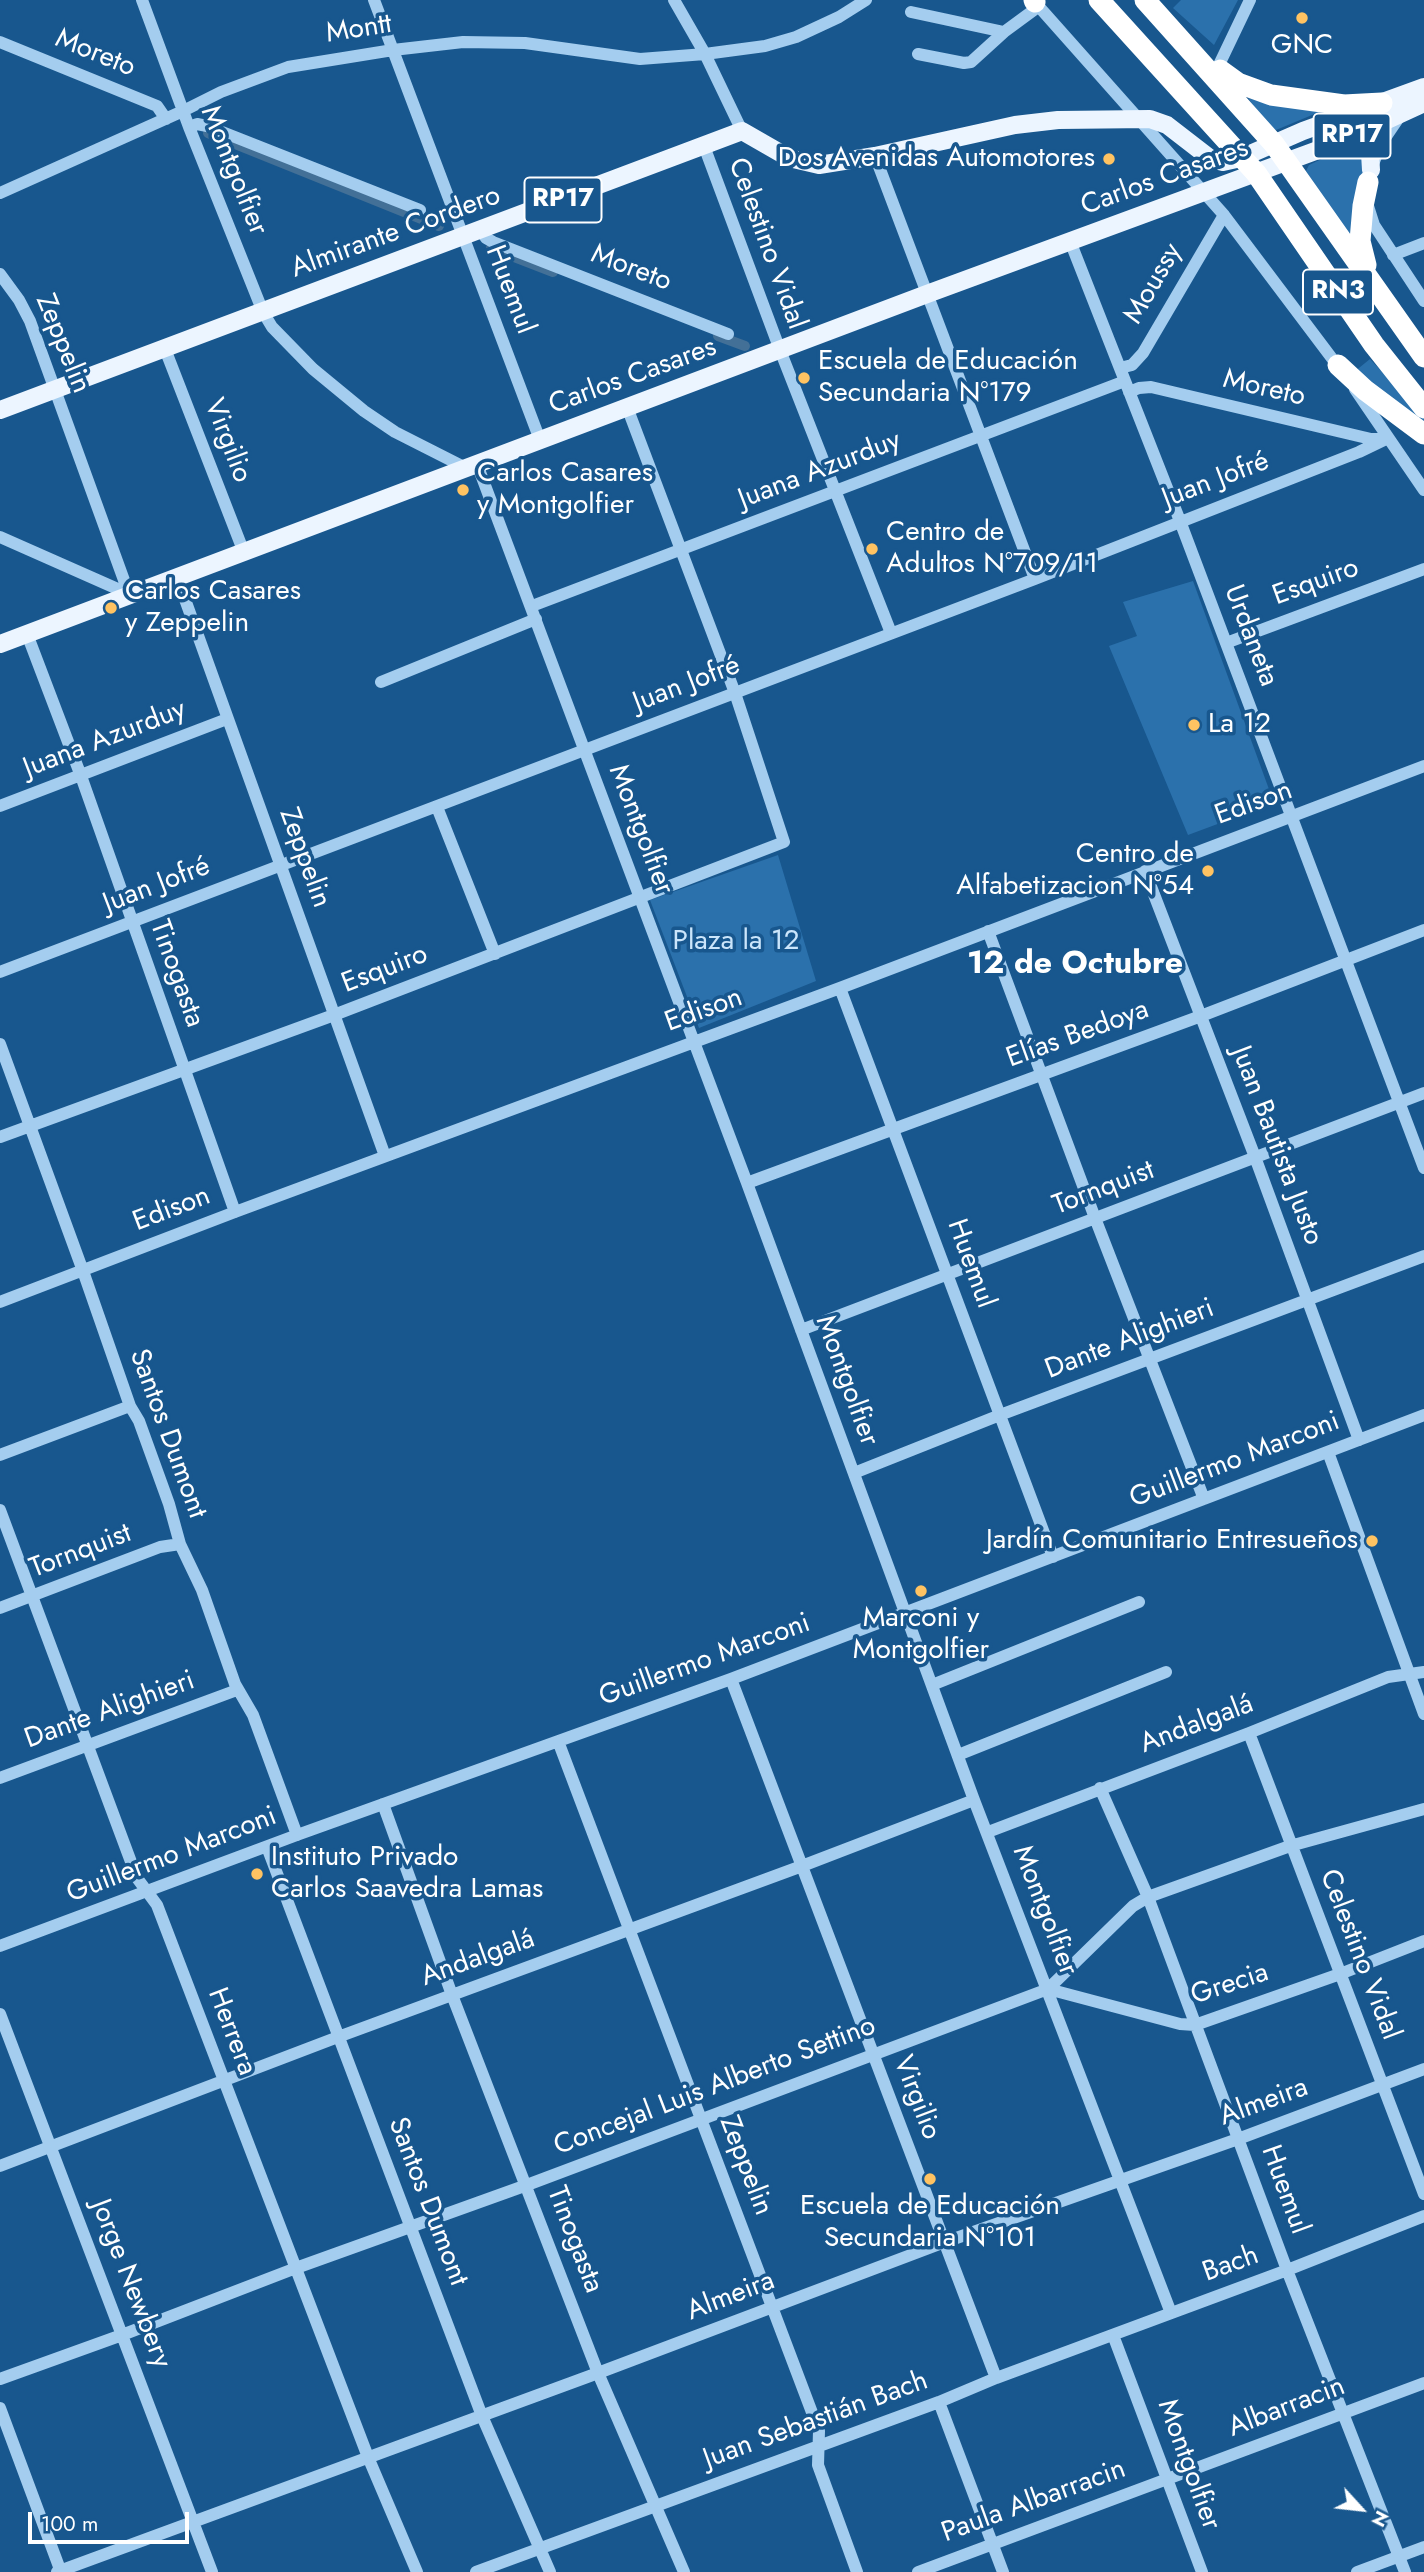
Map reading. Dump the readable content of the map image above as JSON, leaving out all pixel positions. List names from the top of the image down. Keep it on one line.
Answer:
{"streets":{"highway":["RN3"],"main road":["RP17","Carlos Casares","Almirante Cordero"],"street":["Montt","Moreto","Montgolfier","Celestino Vidal","Moussy","Huemul","Zeppelin","Virgilio","Juana Azurduy","Juan Jofré","Esquiro","Urdaneta","Edison","Tinogasta","Elías Bedoya","Juan Bautista Justo","Tornquist","Dante Alighieri","Santos Dumont","Guillermo Marconi","Andalgalá","Grecia","Herrera","Concejal Luis Alberto Settino","Almeira","Bach","Jorge Newbery","Albarracin","Juan Sebastián Bach","Paula Albarracin"]},"crossings":[["Montt","Moreto"],["Montt","Montgolfier"],["Montt","Celestino Vidal"],["Montt","Huemul"],["Moreto","Almirante Cordero"],["Moreto","Juana Azurduy"],["Moreto","Juan Jofré"],["Moreto","Urdaneta"],["RP17","Carlos Casares"],["RP17","Almirante Cordero"],["RP17","Celestino Vidal"],["RP17","RN3"],["Montgolfier","Carlos Casares"],["Montgolfier","Almirante Cordero"],["Montgolfier","Juana Azurduy"],["Montgolfier","Juan Jofré"],["Montgolfier","Esquiro"],["Montgolfier","Edison"],["Montgolfier","Elías Bedoya"],["Montgolfier","Tornquist"],["Montgolfier","Dante Alighieri"],["Montgolfier","Guillermo Marconi"],["Montgolfier","Andalgalá"],["Montgolfier","Grecia"],["Montgolfier","Concejal Luis Alberto Settino"],["Montgolfier","Almeira"],["Montgolfier","Bach"],["Montgolfier","Albarracin"],["Montgolfier","Juan Sebastián Bach"],["Montgolfier","Paula Albarracin"],["Carlos Casares","Celestino Vidal"],["Carlos Casares","Huemul"],["Carlos Casares","RN3"],["Carlos Casares","Zeppelin"],["Carlos Casares","Virgilio"],["Carlos Casares","Urdaneta"],["Carlos Casares","Tinogasta"],["Almirante Cordero","Celestino Vidal"],["Almirante Cordero","Huemul"],["Almirante Cordero","Zeppelin"],["Almirante Cordero","Virgilio"],["Celestino Vidal","Juana Azurduy"],["Celestino Vidal","Juan Jofré"],["Celestino Vidal","Andalgalá"],["Celestino Vidal","Grecia"],["Celestino Vidal","Concejal Luis Alberto Settino"],["Celestino Vidal","Almeira"],["Moussy","Urdaneta"],["Huemul","Edison"],["Huemul","Elías Bedoya"],["Huemul","Tornquist"],["Huemul","Dante Alighieri"],["Huemul","Guillermo Marconi"],["Huemul","Andalgalá"],["Huemul","Grecia"],["Huemul","Concejal Luis Alberto Settino"],["Huemul","Almeira"],["Huemul","Bach"],["Huemul","Albarracin"],["Zeppelin","Juana Azurduy"],["Zeppelin","Juan Jofré"],["Zeppelin","Esquiro"],["Zeppelin","Edison"],["Zeppelin","Guillermo Marconi"],["Zeppelin","Andalgalá"],["Zeppelin","Concejal Luis Alberto Settino"],["Zeppelin","Almeira"],["Zeppelin","Juan Sebastián Bach"],["Virgilio","Guillermo Marconi"],["Virgilio","Andalgalá"],["Virgilio","Concejal Luis Alberto Settino"],["Virgilio","Almeira"],["Virgilio","Juan Sebastián Bach"],["Juana Azurduy","Urdaneta"],["Juana Azurduy","Tinogasta"],["Juan Jofré","Esquiro"],["Juan Jofré","Urdaneta"],["Juan Jofré","Tinogasta"],["Esquiro","Urdaneta"],["Esquiro","Tinogasta"],["Esquiro","Santos Dumont"],["Urdaneta","Edison"],["Urdaneta","Elías Bedoya"],["Urdaneta","Tornquist"],["Edison","Tinogasta"],["Edison","Juan Bautista Justo"],["Edison","Santos Dumont"],["Tinogasta","Guillermo Marconi"],["Tinogasta","Andalgalá"],["Tinogasta","Concejal Luis Alberto Settino"],["Tinogasta","Almeira"],["Tinogasta","Juan Sebastián Bach"],["Elías Bedoya","Juan Bautista Justo"],["Juan Bautista Justo","Tornquist"],["Juan Bautista Justo","Dante Alighieri"],["Juan Bautista Justo","Guillermo Marconi"],["Tornquist","Santos Dumont"],["Tornquist","Herrera"],["Dante Alighieri","Santos Dumont"],["Dante Alighieri","Herrera"],["Santos Dumont","Guillermo Marconi"],["Santos Dumont","Andalgalá"],["Santos Dumont","Concejal Luis Alberto Settino"],["Santos Dumont","Almeira"],["Santos Dumont","Juan Sebastián Bach"],["Guillermo Marconi","Herrera"],["Andalgalá","Herrera"],["Andalgalá","Jorge Newbery"],["Grecia","Concejal Luis Alberto Settino"],["Herrera","Concejal Luis Alberto Settino"],["Herrera","Almeira"],["Concejal Luis Alberto Settino","Jorge Newbery"],["Almeira","Jorge Newbery"],["Bach","Juan Sebastián Bach"],["Albarracin","Paula Albarracin"]],"districts":["12 de Octubre"],"parks":["Plaza la 12"],"places":["GNC","Dos Avenidas Automotores","Escuela de Educación Secundaria Nº179","Carlos Casares y Montgolfier","Centro de Adultos Nº709/11","Carlos Casares y Zeppelin","La 12","Centro de Alfabetizacion Nº54","Jardín Comunitario Entresueños","Marconi y Montgolfier","Instituto Privado Carlos Saavedra Lamas","Escuela de Educación Secundaria Nº101"],"scale_bar":"100 m","north":"bottom right"}
